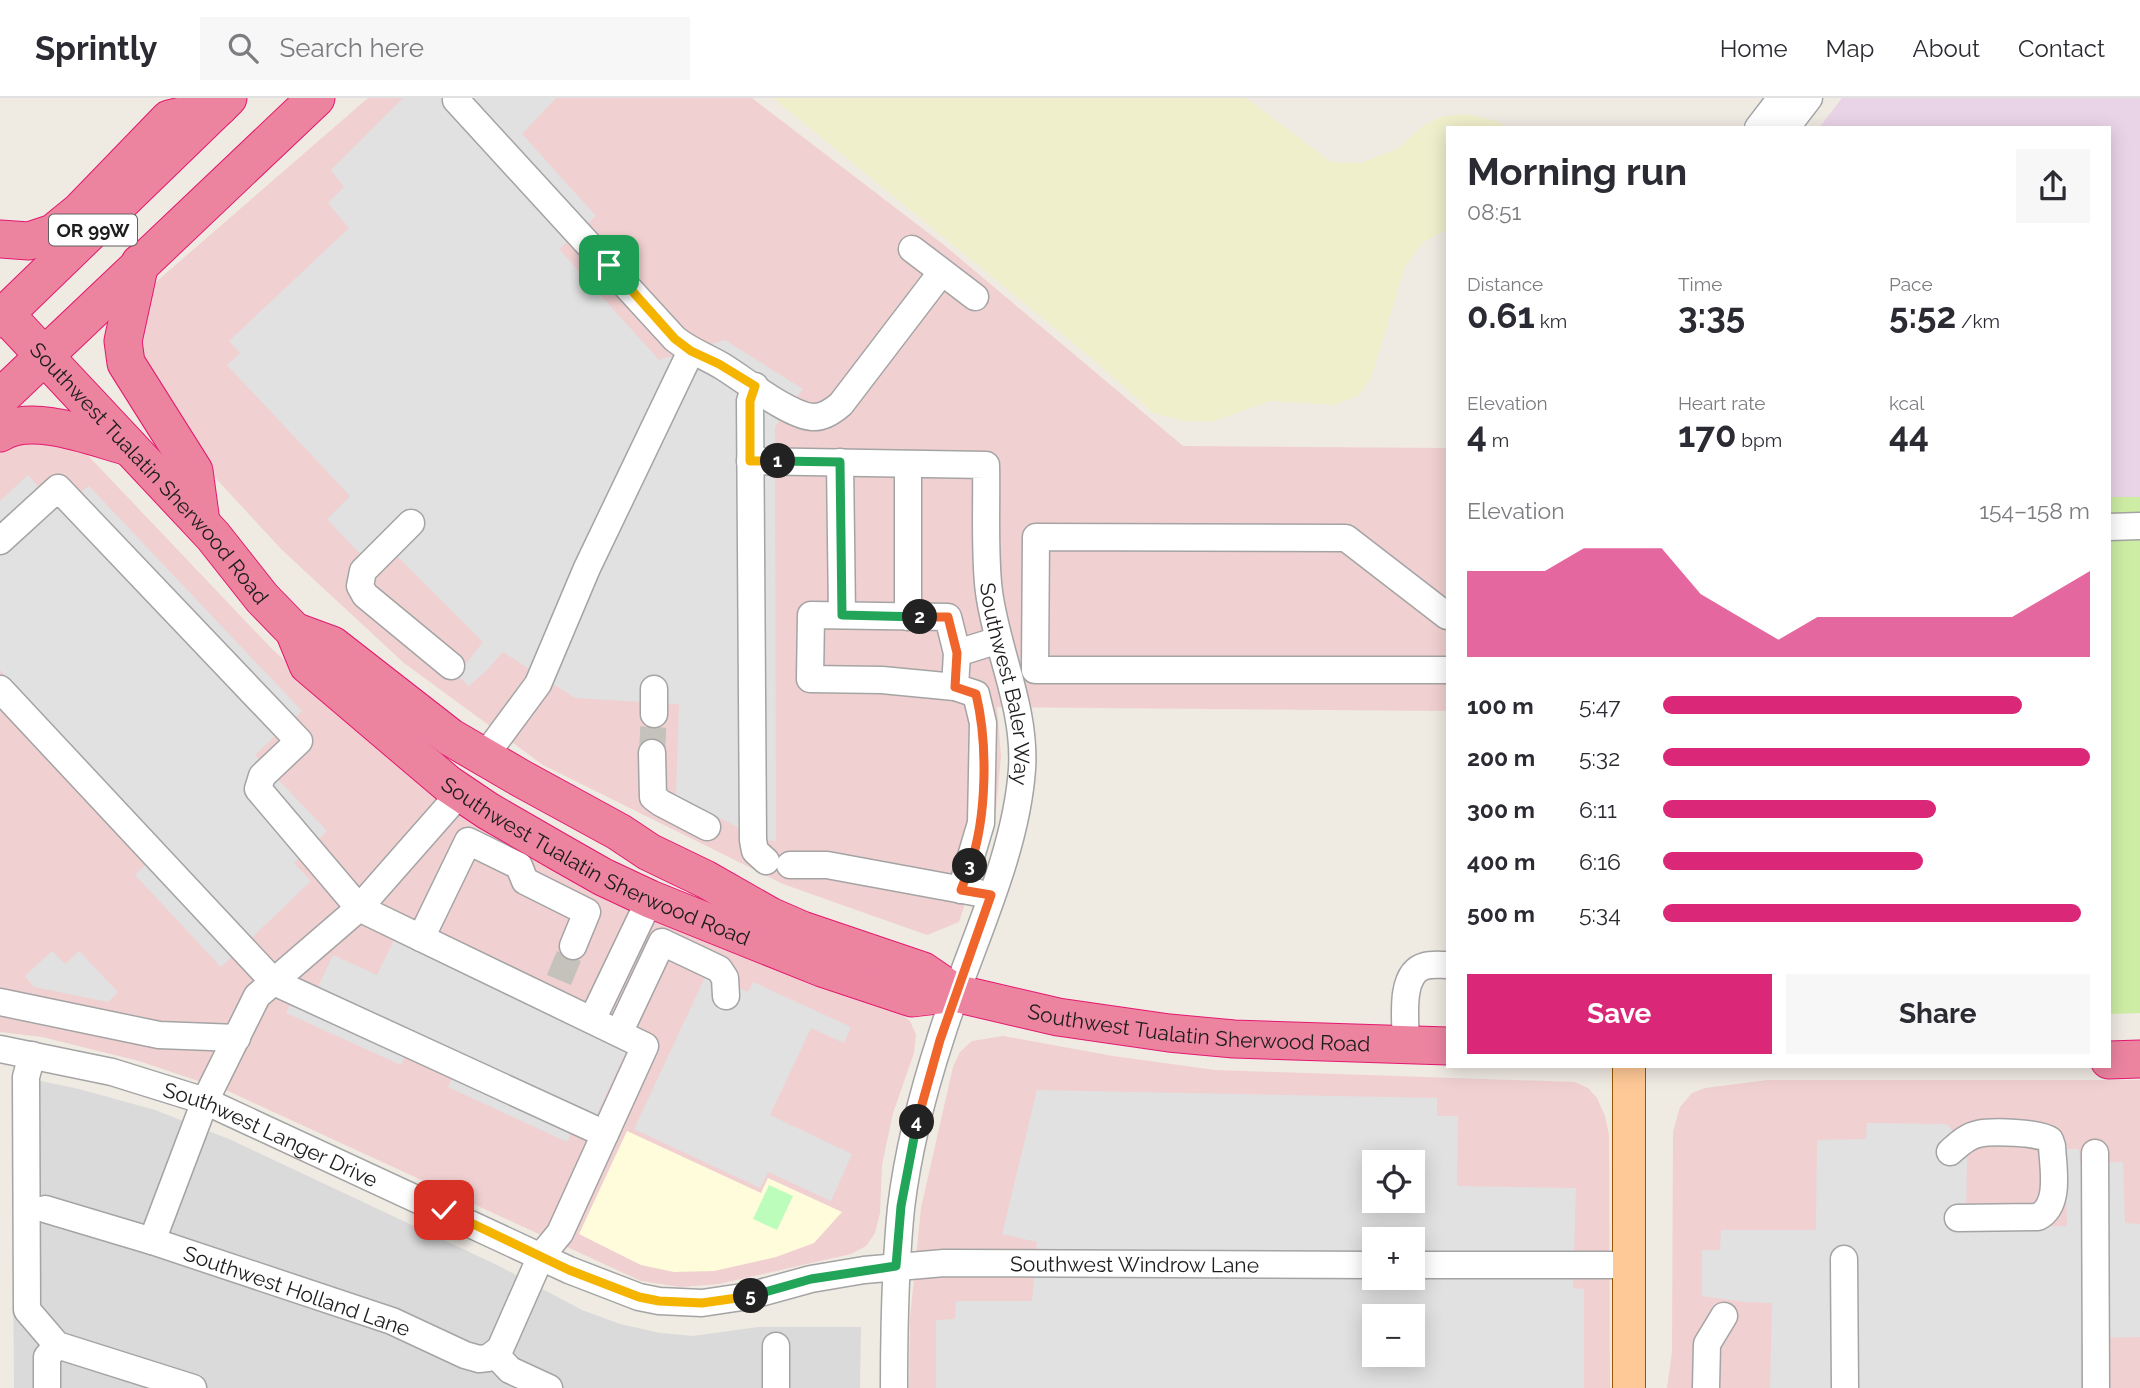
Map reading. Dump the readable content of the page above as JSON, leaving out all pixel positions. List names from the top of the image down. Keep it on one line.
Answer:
{"streets":{"highway":["OR 99W","Southwest Tualatin Sherwood Road"],"street":["Southwest Baler Way","Southwest Langer Drive","Southwest Windrow Lane","Southwest Holland Lane"]},"crossings":[["OR 99W","Southwest Tualatin Sherwood Road"],["Southwest Tualatin Sherwood Road","Southwest Baler Way"],["Southwest Baler Way","Southwest Langer Drive"],["Southwest Baler Way","Southwest Windrow Lane"],["Southwest Langer Drive","Southwest Windrow Lane"]],"page":{"header":"Sprintly","search":"Search here","nav":["Home","Map","About","Contact"],"heading":["Morning run","08:51"],"stats":[["Distance","0.61 km"],["Time","3:35"],["Pace","5:52 /km"],["Elevation","4 m"],["Heart rate","170 bpm"],["kcal","44"]],"pins":["1","2","3","4","5"],"chart":["Elevation","154–158 m"],"list":[{"name":"100 m","note":"5:47"},{"name":"200 m","note":"5:32"},{"name":"300 m","note":"6:11"},{"name":"400 m","note":"6:16"},{"name":"500 m","note":"5:34"}],"buttons":["Save","Share"],"map_buttons":["+","−"]}}
